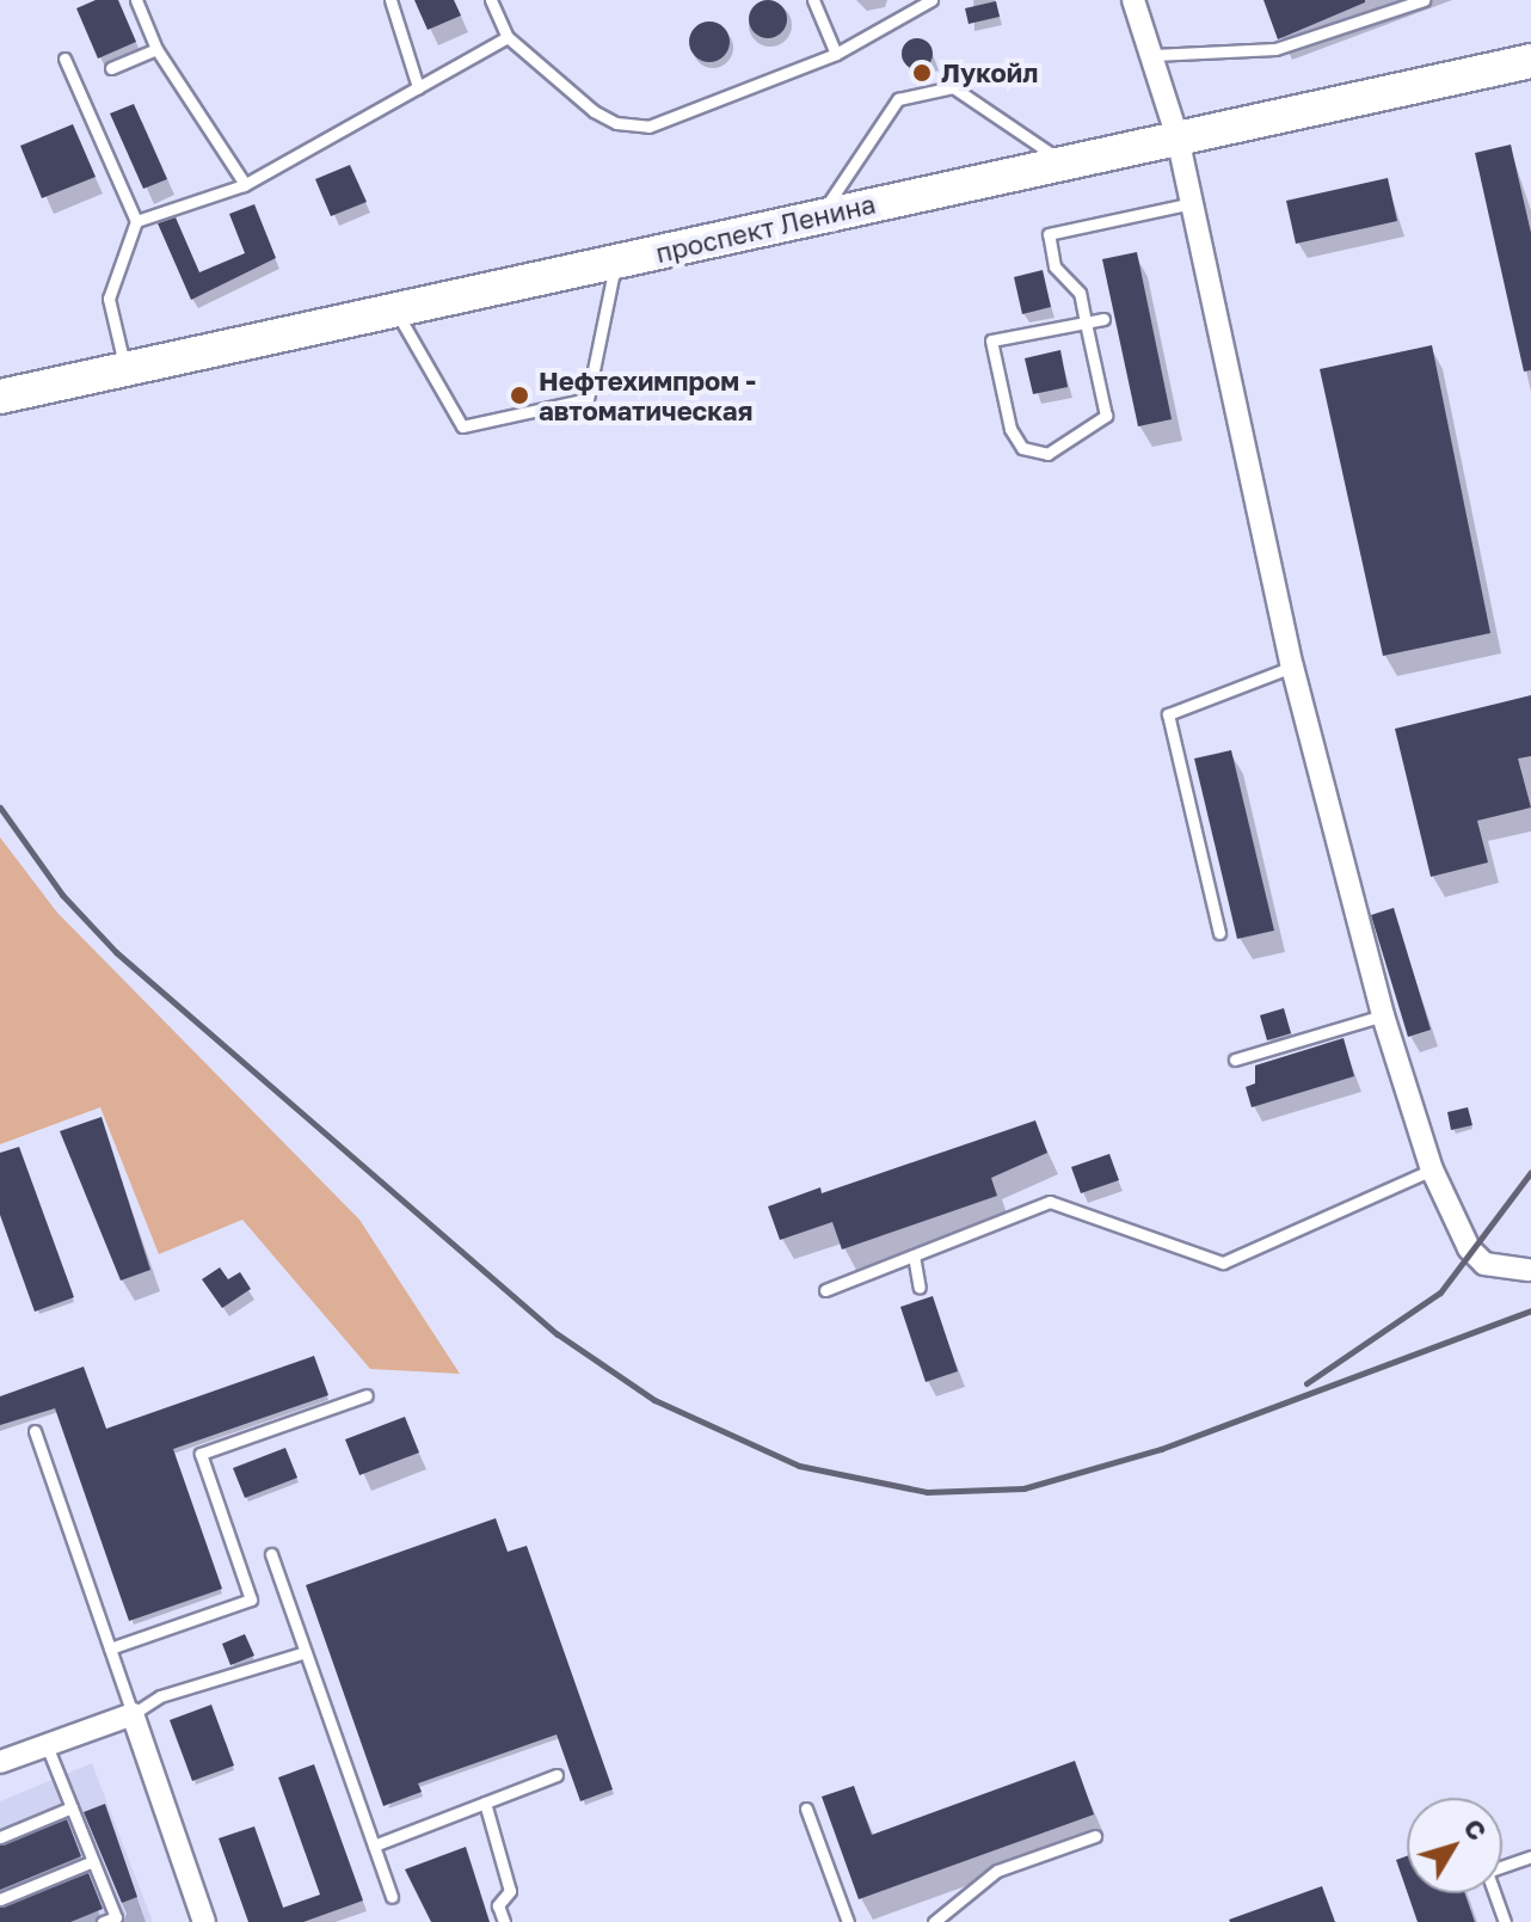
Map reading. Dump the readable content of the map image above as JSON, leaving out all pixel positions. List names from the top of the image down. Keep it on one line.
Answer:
{"streets":{"main road":["проспект Ленина"]},"places":["Лукойл","Нефтехимпром - автоматическая"],"north":"top right"}
